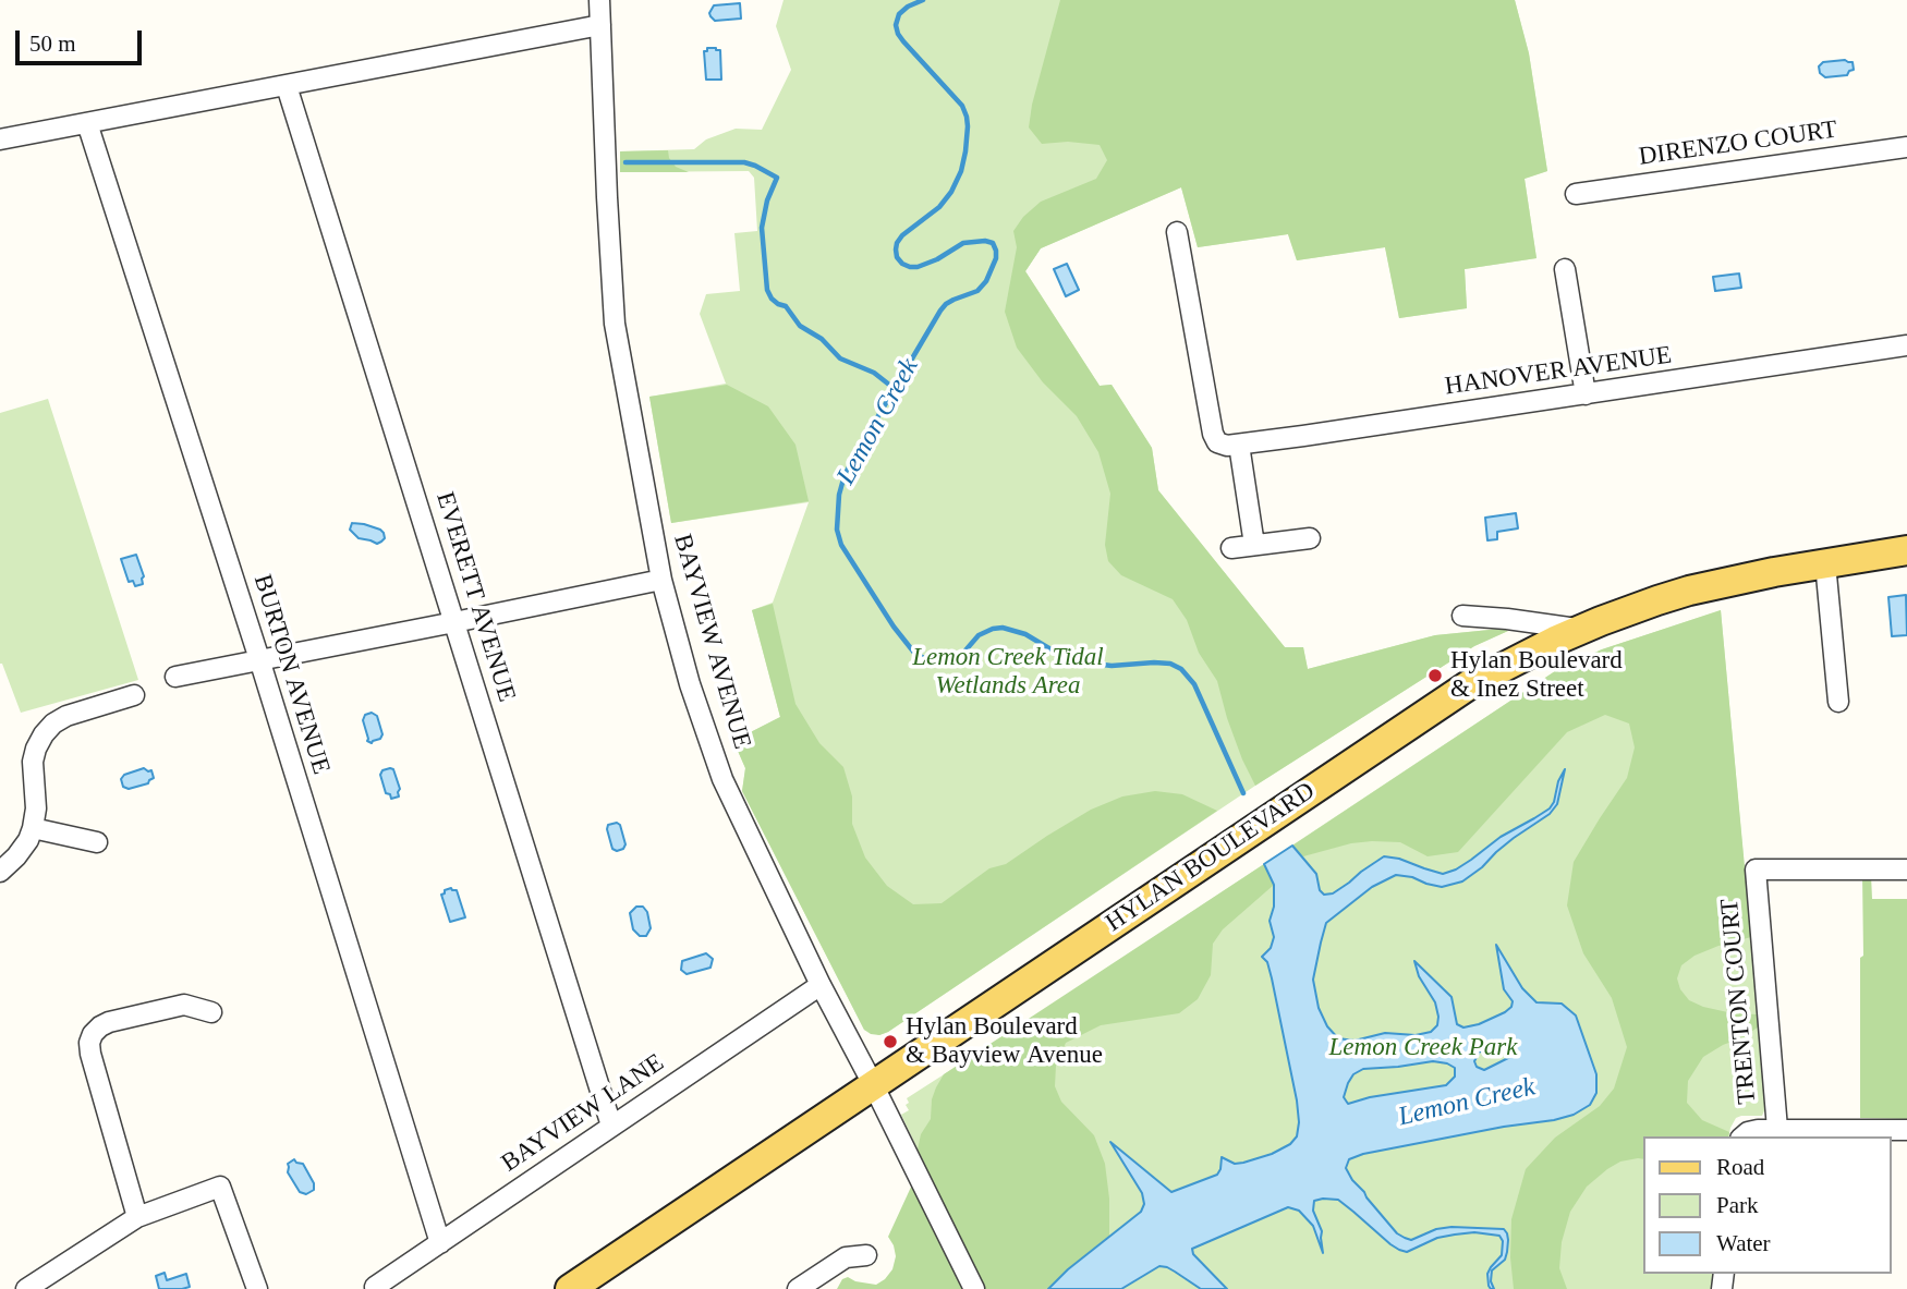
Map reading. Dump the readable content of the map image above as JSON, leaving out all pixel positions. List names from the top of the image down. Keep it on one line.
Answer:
{"streets":{"main road":["HYLAN BOULEVARD"],"street":["DIRENZO COURT","HANOVER AVENUE","EVERETT AVENUE","BAYVIEW AVENUE","BURTON AVENUE","TRENTON COURT","BAYVIEW LANE"]},"crossings":[["EVERETT AVENUE","BAYVIEW LANE"],["BAYVIEW AVENUE","HYLAN BOULEVARD"],["BAYVIEW AVENUE","BAYVIEW LANE"],["BURTON AVENUE","BAYVIEW LANE"]],"water":["Lemon Creek"],"parks":["Lemon Creek Tidal Wetlands Area","Lemon Creek Park"],"places":["Hylan Boulevard & Inez Street","Hylan Boulevard & Bayview Avenue"],"legend":["Road","Park","Water"],"scale_bar":"50 m"}
